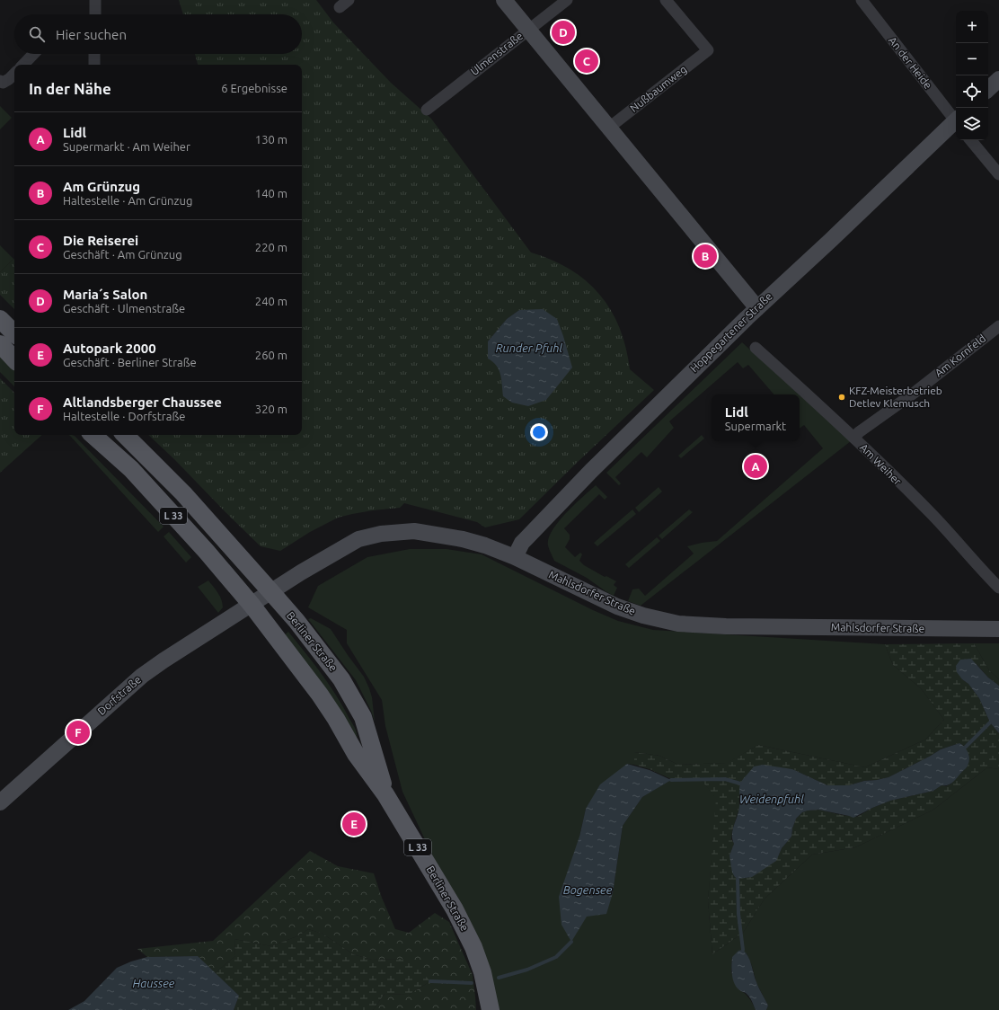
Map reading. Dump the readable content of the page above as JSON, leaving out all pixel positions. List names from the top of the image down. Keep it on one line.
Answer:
{"streets":{"main road":["Hoppegartener Straße","L 33","Mahlsdorfer Straße","Berliner Straße","Dorfstraße"],"street":["Ulmenstraße","An der Heide","Nußbaumweg","Am Kornfeld","Am Weiher"]},"crossings":[["Hoppegartener Straße","Mahlsdorfer Straße"],["Am Kornfeld","Am Weiher"],["L 33","Mahlsdorfer Straße"],["L 33","Berliner Straße"],["L 33","Dorfstraße"],["Mahlsdorfer Straße","Berliner Straße"],["Mahlsdorfer Straße","Dorfstraße"],["Berliner Straße","Dorfstraße"]],"water":["Runder Pfuhl","Weidenpfuhl","Bogensee","Haussee"],"places":["KFZ-Meisterbetrieb Detlev Klemusch"],"page":{"map_buttons":["+","−"],"search":"Hier suchen","pins":["D","C","B","A","F","E"],"heading":["In der Nähe","6 Ergebnisse"],"list":[{"mark":"A","name":"Lidl","note":"Supermarkt · Am Weiher","value":"130 m"},{"mark":"B","name":"Am Grünzug","note":"Haltestelle · Am Grünzug","value":"140 m"},{"mark":"C","name":"Die Reiserei","note":"Geschäft · Am Grünzug","value":"220 m"},{"mark":"D","name":"Maria´s Salon","note":"Geschäft · Ulmenstraße","value":"240 m"},{"mark":"E","name":"Autopark 2000","note":"Geschäft · Berliner Straße","value":"260 m"},{"mark":"F","name":"Altlandsberger Chaussee","note":"Haltestelle · Dorfstraße","value":"320 m"}],"popup":["Lidl","Supermarkt"]}}
